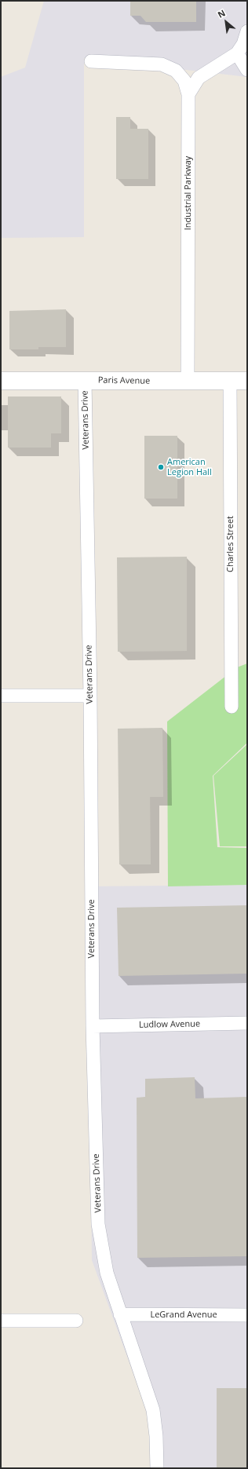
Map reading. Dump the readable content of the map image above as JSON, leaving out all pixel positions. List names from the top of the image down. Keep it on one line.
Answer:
{"streets":{"street":["Industrial Parkway","Paris Avenue","Veterans Drive","Charles Street","Ludlow Avenue","LeGrand Avenue"]},"crossings":[["Industrial Parkway","Paris Avenue"],["Paris Avenue","Veterans Drive"],["Paris Avenue","Charles Street"],["Veterans Drive","Ludlow Avenue"],["Veterans Drive","LeGrand Avenue"]],"places":["American Legion Hall"],"north":"top left"}
